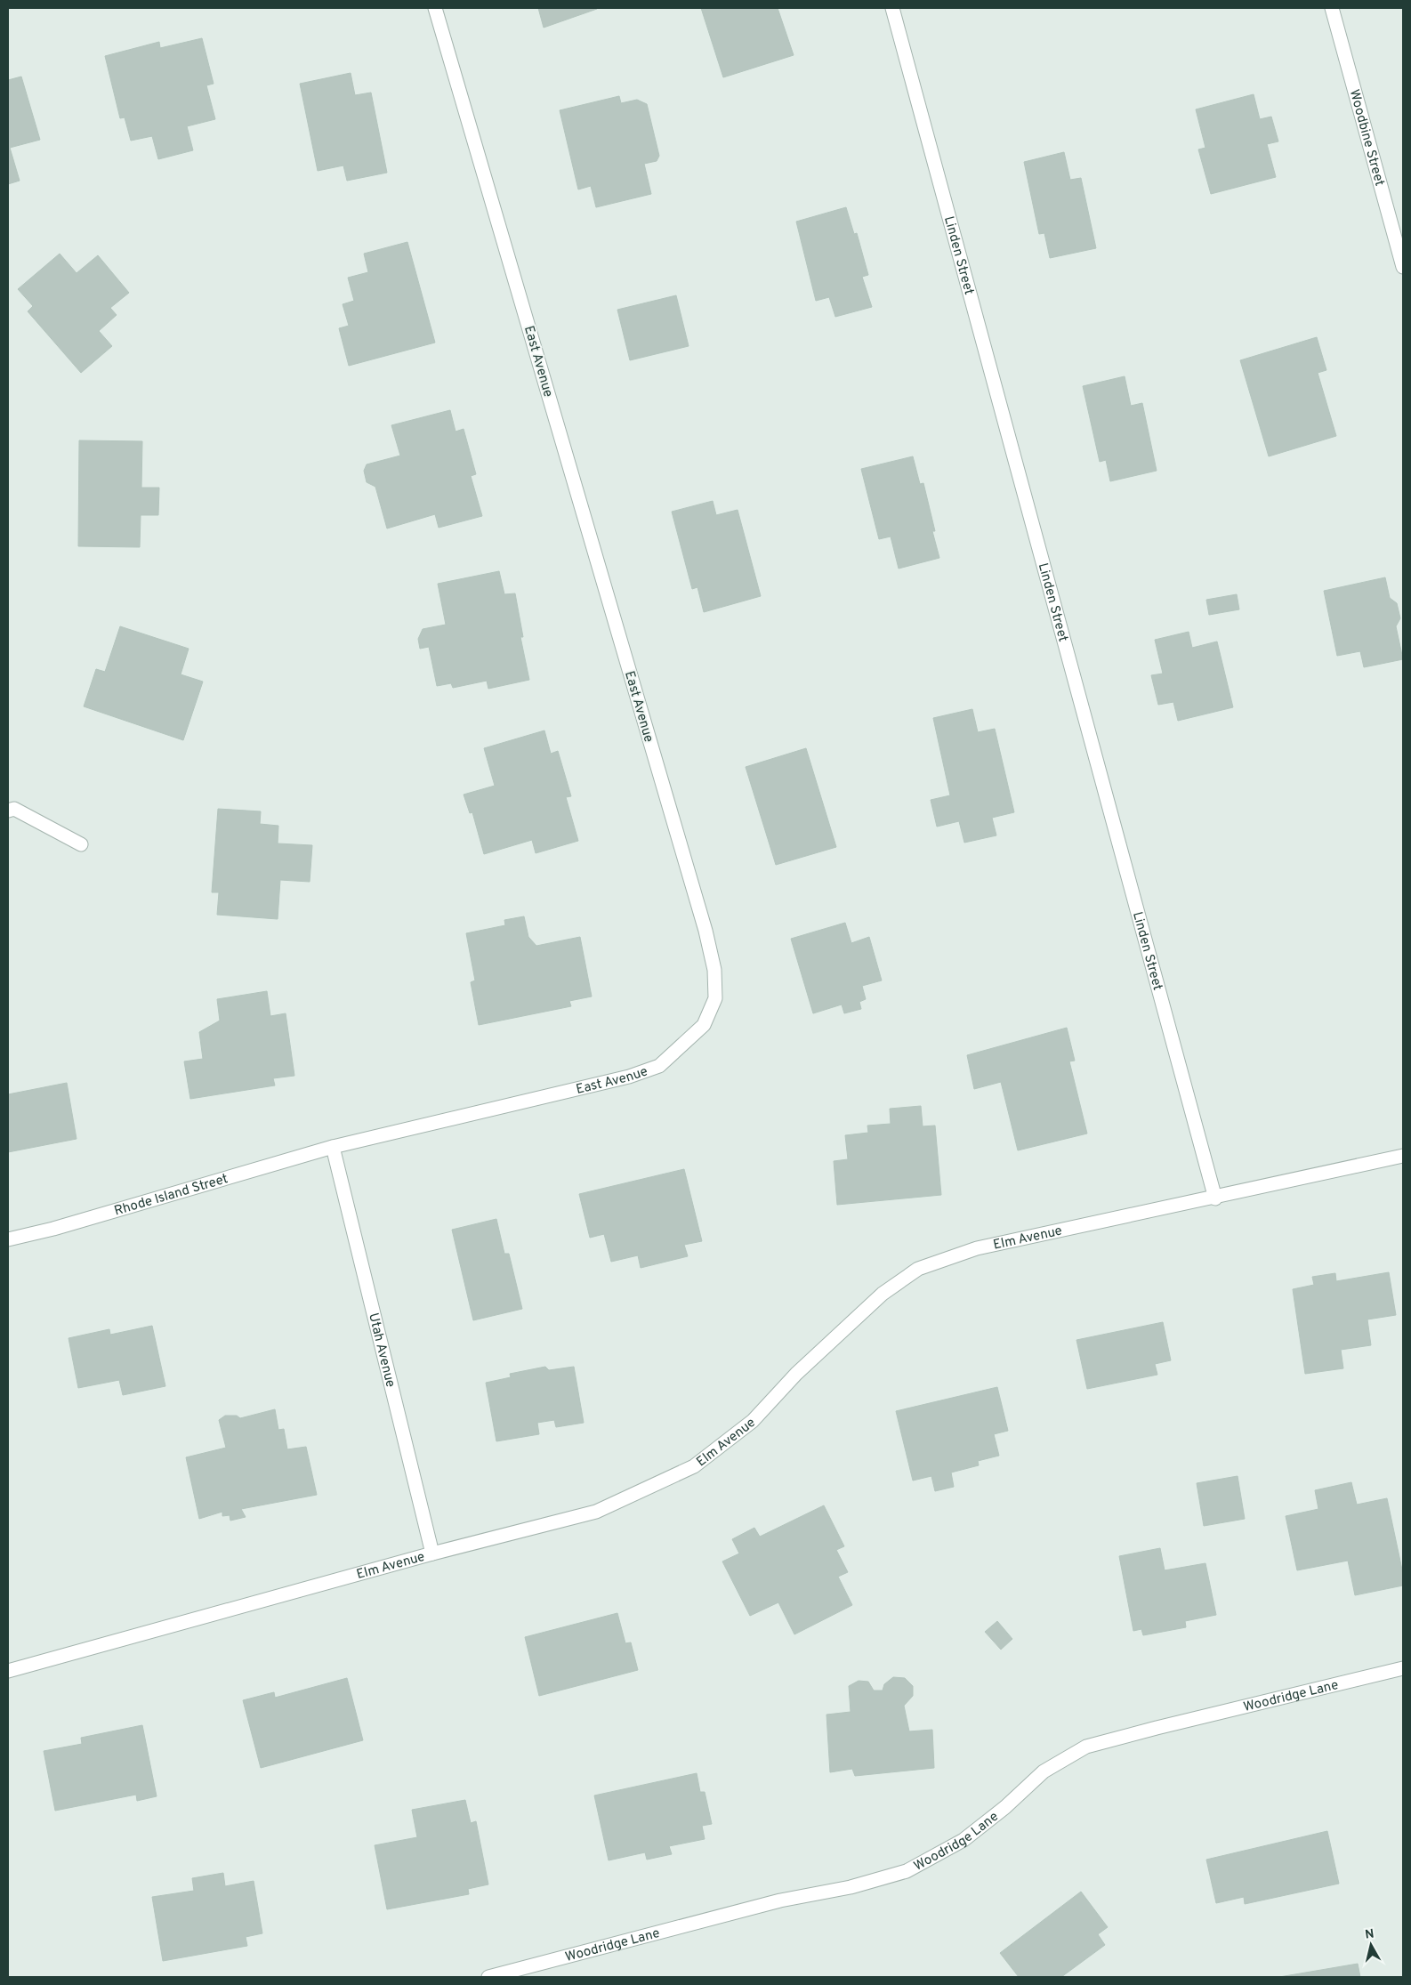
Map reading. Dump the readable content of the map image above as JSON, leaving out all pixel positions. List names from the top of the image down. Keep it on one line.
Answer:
{"streets":{"street":["Woodbine Street","Linden Street","East Avenue","Rhode Island Street","Elm Avenue","Utah Avenue","Woodridge Lane"]},"crossings":[["Linden Street","Elm Avenue"],["East Avenue","Rhode Island Street"],["East Avenue","Utah Avenue"],["Rhode Island Street","Utah Avenue"],["Elm Avenue","Utah Avenue"]],"north":"top"}
